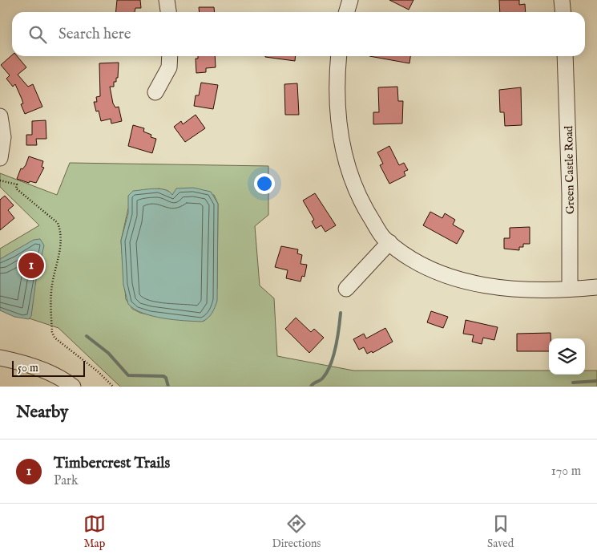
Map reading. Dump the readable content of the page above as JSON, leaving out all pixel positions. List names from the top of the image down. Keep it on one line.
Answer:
{"streets":{"street":["Green Castle Road"]},"scale_bar":"50 m","page":{"search":"Search here","pins":"1","scale":"50 m","heading":"Nearby","list":[{"mark":"1","name":"Timbercrest Trails","note":"Park","value":"170 m"}],"nav":["Map","Directions","Saved"]}}
